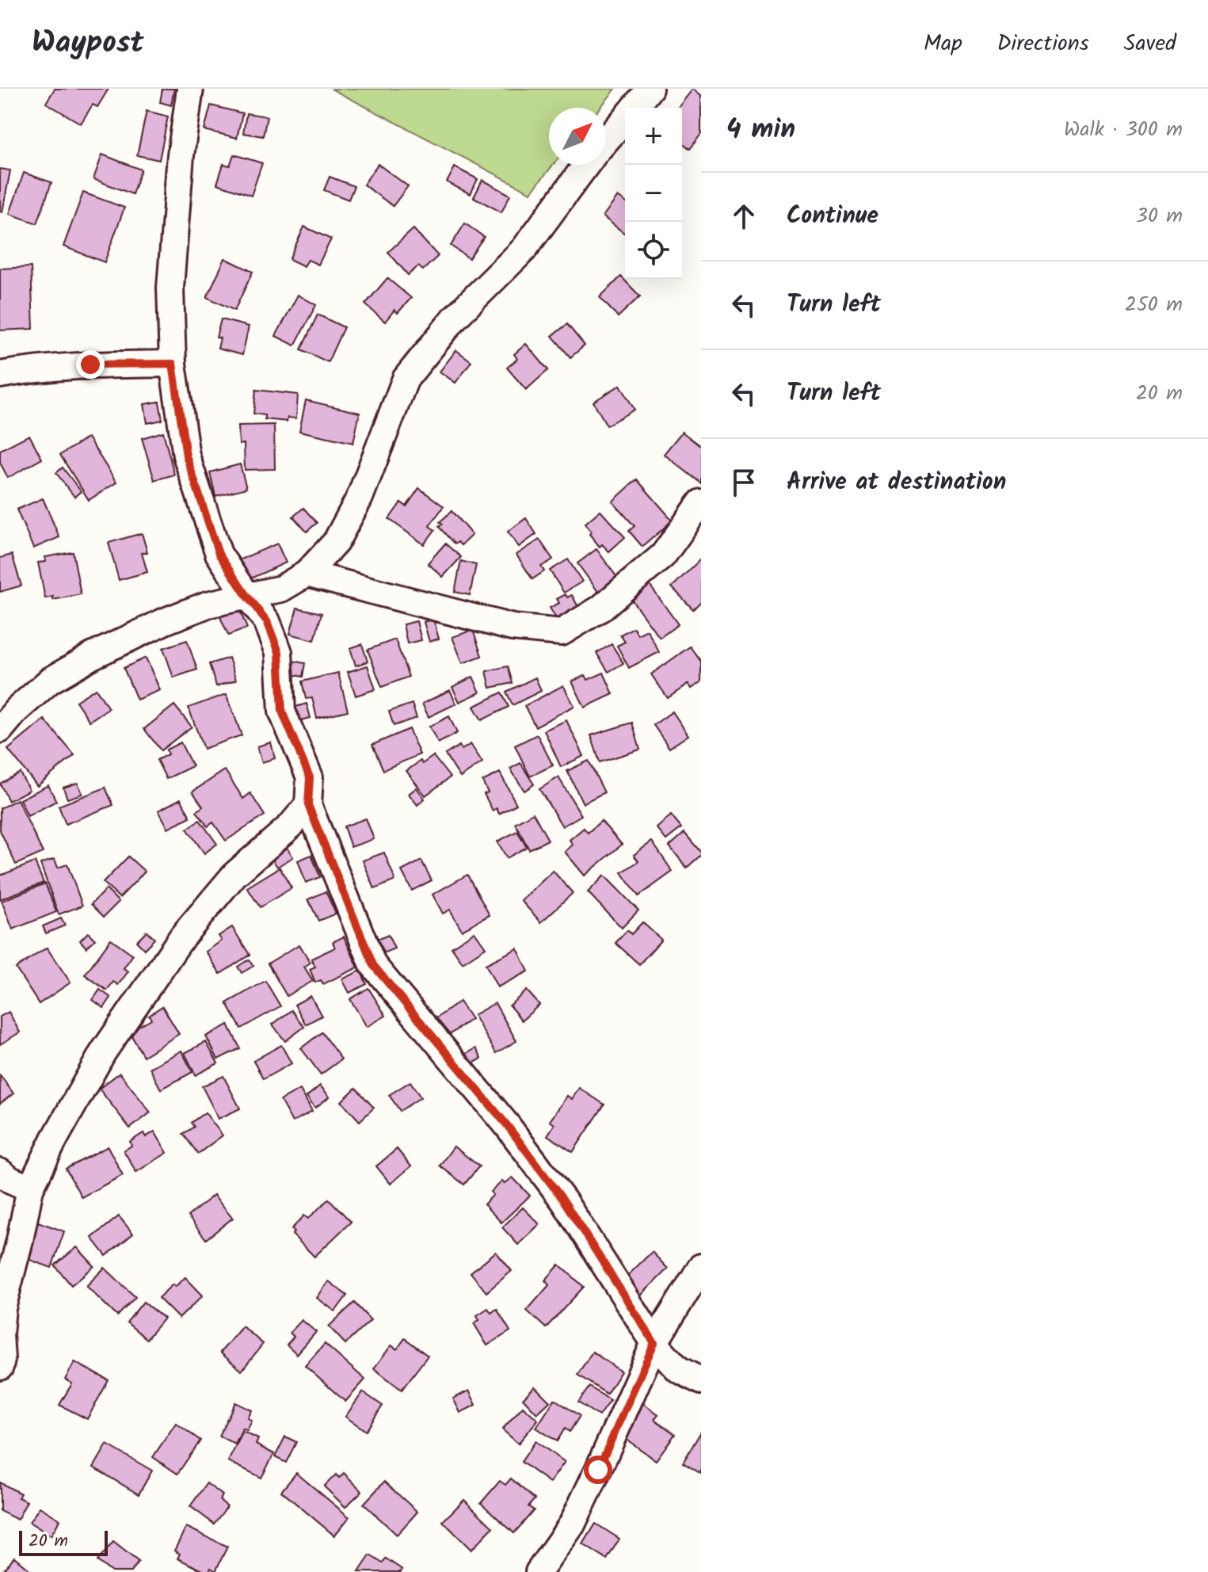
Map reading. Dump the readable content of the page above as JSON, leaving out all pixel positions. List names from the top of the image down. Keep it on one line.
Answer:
{"scale_bar":"20 m","north":"top right","page":{"header":"Waypost","nav":["Map","Directions","Saved"],"heading":["4 min","Walk · 300 m"],"map_buttons":["+","−"],"list":[["Continue","30 m"],["Turn left","250 m"],["Turn left","20 m"],"Arrive at destination"],"scale":"20 m"}}
